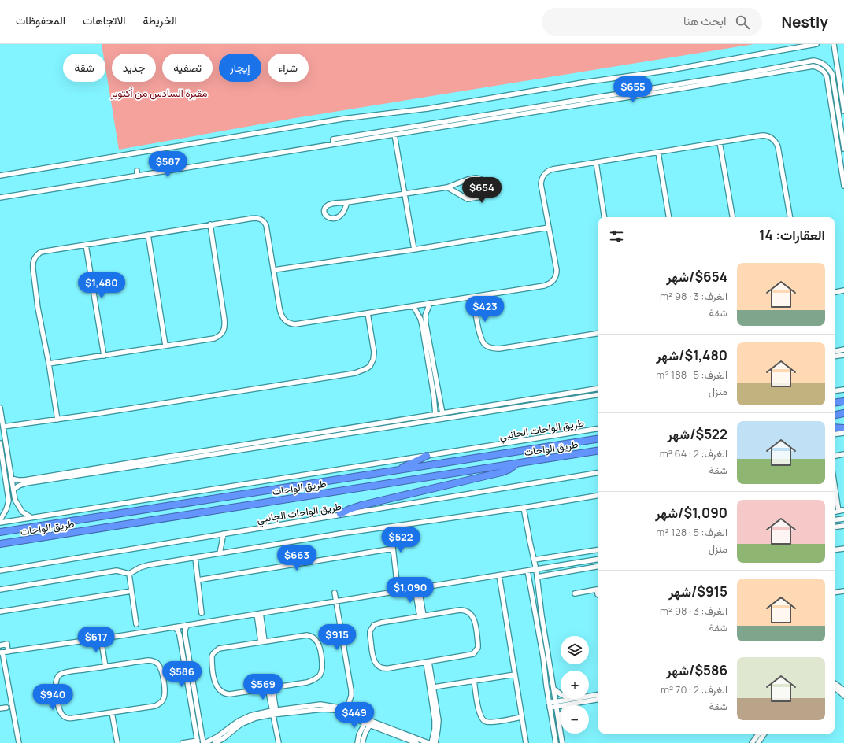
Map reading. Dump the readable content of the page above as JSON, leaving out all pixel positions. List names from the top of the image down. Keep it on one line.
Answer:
{"streets":{"highway":["طريق الواحات"],"street":["طريق الواحات الجانبي"]},"parks":["مقبرة السادس من أكتوبر"],"page":{"header":"Nestly","search":"ابحث هنا","nav":["الخريطة","الاتجاهات","المحفوظات"],"chip":["شراء","إيجار","تصفية","جديد","شقة"],"price":["$655","$587","$654","$1,480","$423","$522","$663","$1,090","$915","$617","$586","$569","$940","$449"],"heading":"العقارات: 14","list":[{"name":"$654/شهر","note":"الغرف: 3 · 98 m² · شقة"},{"name":"$1,480/شهر","note":"الغرف: 5 · 188 m² · منزل"},{"name":"$522/شهر","note":"الغرف: 2 · 64 m² · شقة"},{"name":"$1,090/شهر","note":"الغرف: 5 · 128 m² · منزل"},{"name":"$915/شهر","note":"الغرف: 3 · 98 m² · شقة"},{"name":"$586/شهر","note":"الغرف: 2 · 70 m² · شقة"}],"map_buttons":["+","−"]}}
